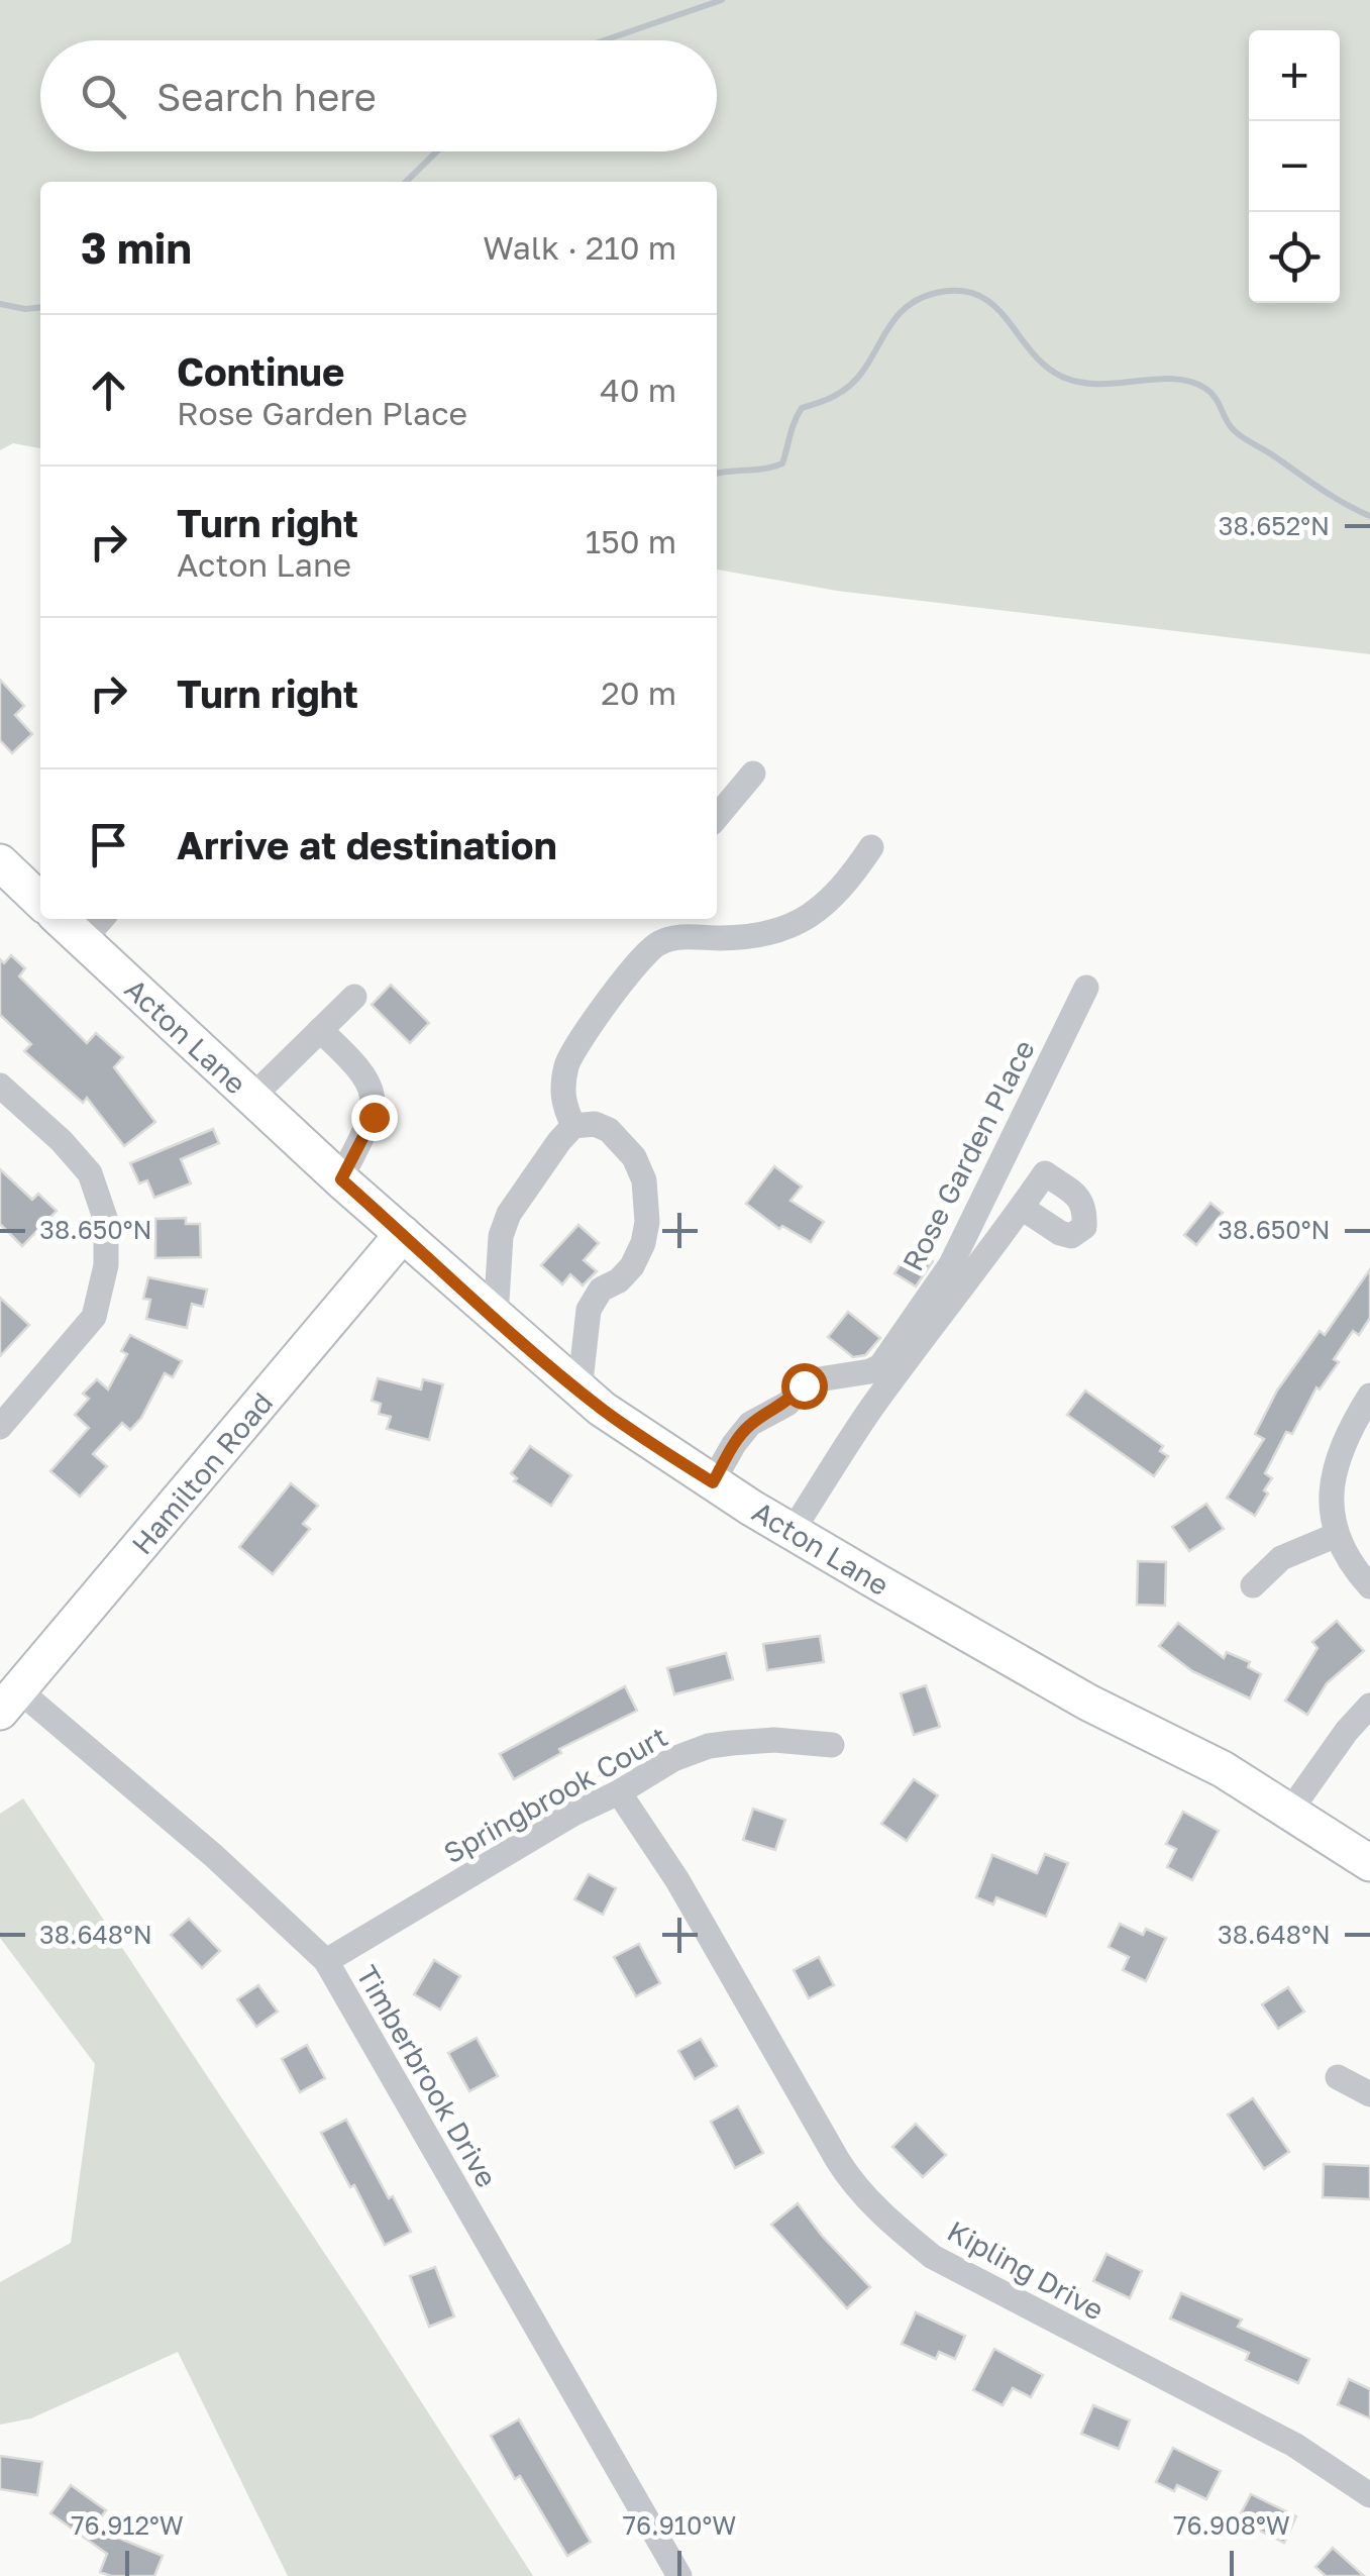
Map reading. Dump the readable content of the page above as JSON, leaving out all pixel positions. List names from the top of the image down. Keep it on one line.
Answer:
{"streets":{"street":["Acton Lane","Rose Garden Place","Hamilton Road","Springbrook Court","Timberbrook Drive","Kipling Drive"]},"crossings":[["Acton Lane","Rose Garden Place"],["Acton Lane","Hamilton Road"],["Hamilton Road","Timberbrook Drive"],["Springbrook Court","Timberbrook Drive"],["Springbrook Court","Kipling Drive"]],"page":{"map_buttons":["+","−"],"search":"Search here","heading":["3 min","Walk · 210 m"],"list":[["Continue","Rose Garden Place","40 m"],["Turn right","Acton Lane","150 m"],["Turn right","20 m"],"Arrive at destination"]},"coordinates":["38.652°N","38.650°N","38.648°N","76.912°W","76.910°W","76.908°W"]}
